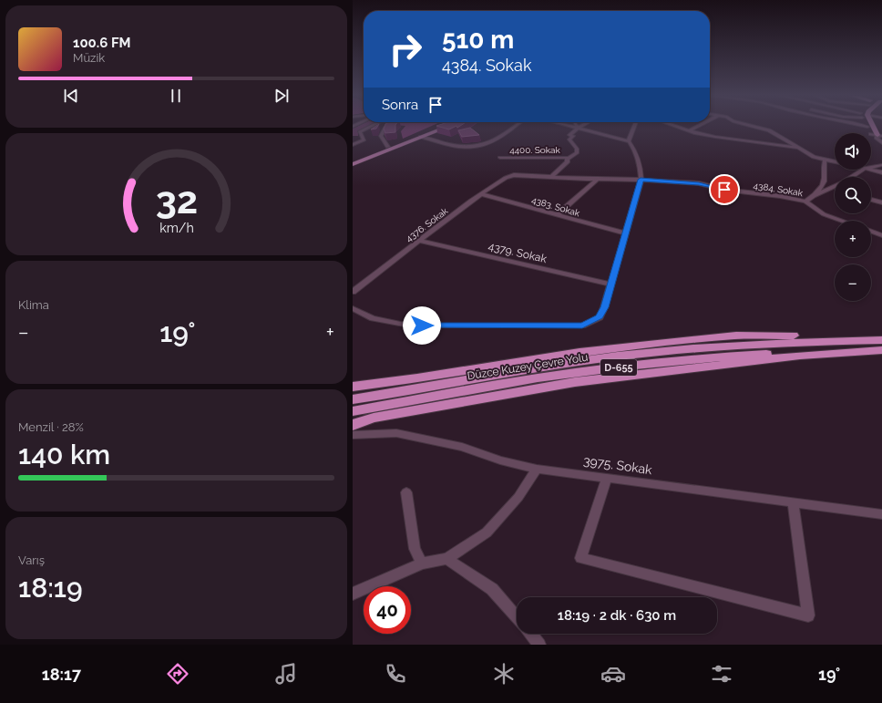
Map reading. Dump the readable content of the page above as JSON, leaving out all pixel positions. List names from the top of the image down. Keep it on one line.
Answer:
{"streets":{"highway":["Düzce Kuzey Çevre Yolu","D-655"],"street":["4400. Sokak","4384. Sokak","4383. Sokak","4376. Sokak","4379. Sokak","3975. Sokak"]},"crossings":[["4384. Sokak","4376. Sokak"],["4383. Sokak","4376. Sokak"],["4376. Sokak","4379. Sokak"]],"page":{"turn":["510 m","4384. Sokak"],"song":["100.6 FM","Müzik"],"then":"Sonra","map_buttons":["+","−"],"tile":["Klima",["Menzil · 28%","140 km"],["Varış","18:19"]],"heat":["−","19°","+"],"limit":"40","trip":"18:19 · 2 dk · 630 m","tabs":["18:17","19°"],"gauge":["32","km/h"]}}
